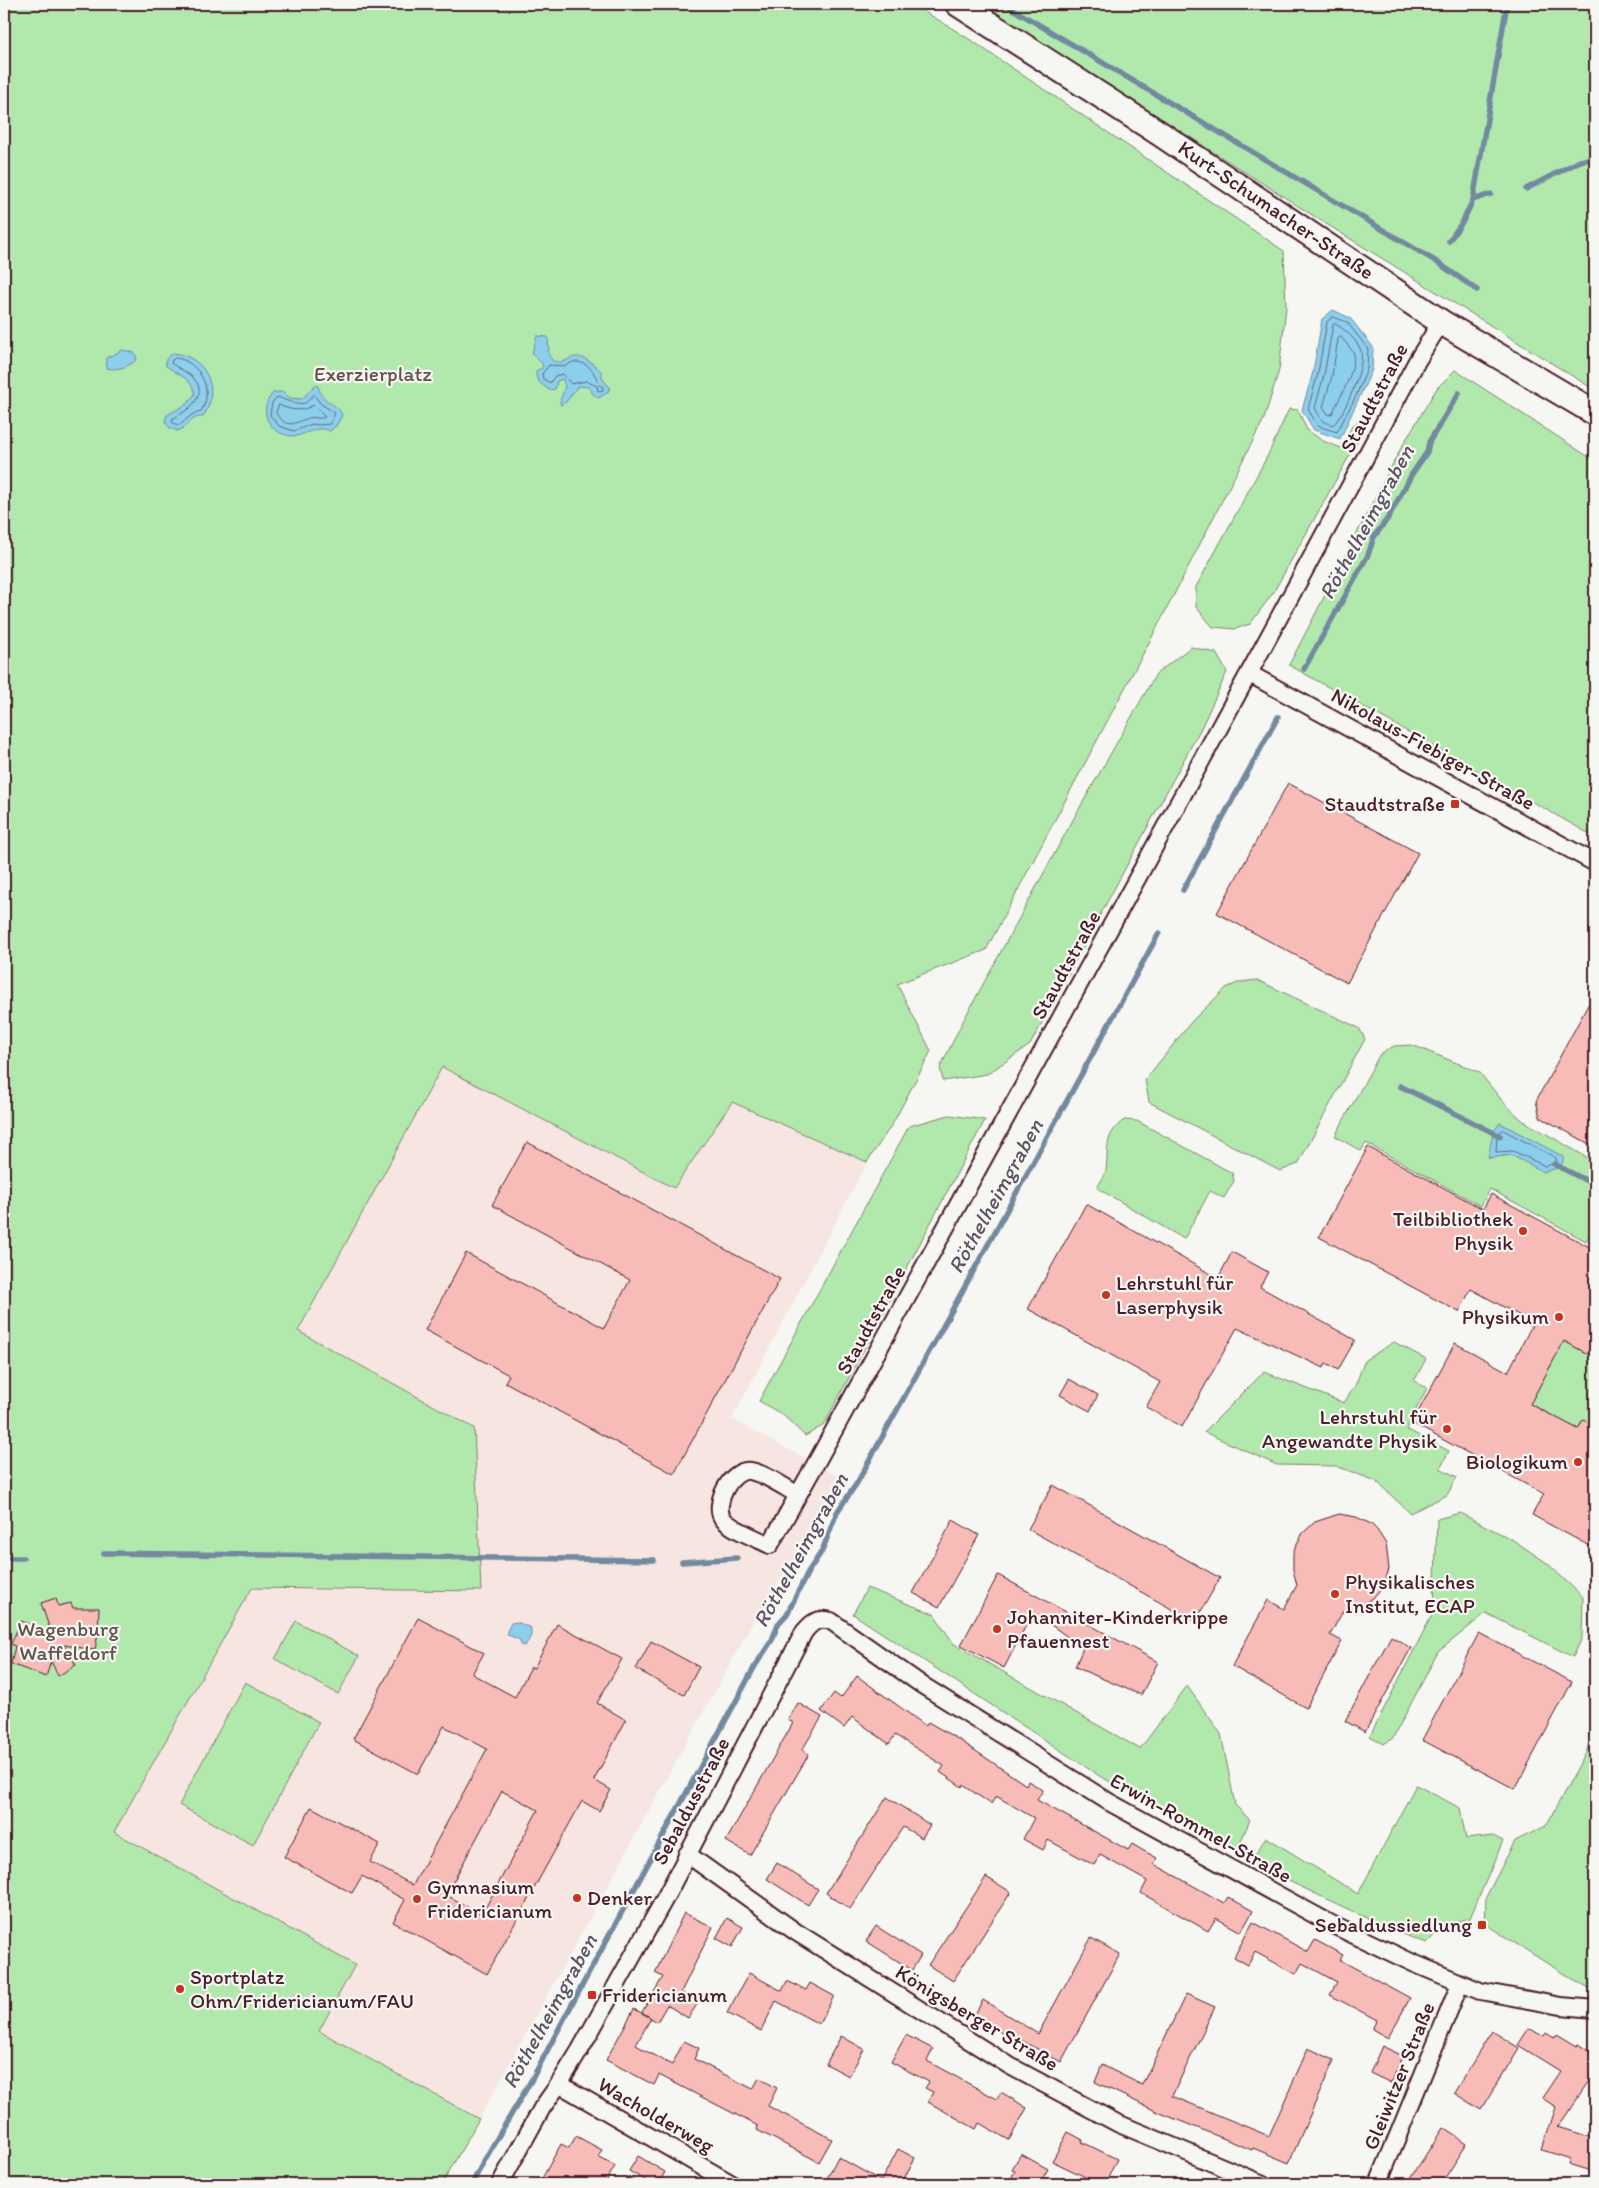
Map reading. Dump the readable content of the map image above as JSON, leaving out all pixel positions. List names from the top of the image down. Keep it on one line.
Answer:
{"streets":{"main road":["Kurt-Schumacher-Straße"],"street":["Staudtstraße","Nikolaus-Fiebiger-Straße","Sebaldusstraße","Erwin-Rommel-Straße","Königsberger Straße","Gleiwitzer Straße","Wacholderweg"]},"crossings":[["Kurt-Schumacher-Straße","Staudtstraße"],["Staudtstraße","Nikolaus-Fiebiger-Straße"],["Sebaldusstraße","Erwin-Rommel-Straße"],["Sebaldusstraße","Königsberger Straße"],["Sebaldusstraße","Wacholderweg"],["Erwin-Rommel-Straße","Gleiwitzer Straße"]],"water":["Röthelheimgraben"],"parks":["Exerzierplatz","Wagenburg Waffeldorf"],"places":{"transit":["Staudtstraße","Sebaldussiedlung","Fridericianum"],"other":["Teilbibliothek Physik","Lehrstuhl für Laserphysik","Physikum","Lehrstuhl für Angewandte Physik","Biologikum","Physikalisches Institut, ECAP","Johanniter-Kinderkrippe Pfauennest","Denker","Gymnasium Fridericianum","Sportplatz Ohm/Fridericianum/FAU"]}}
